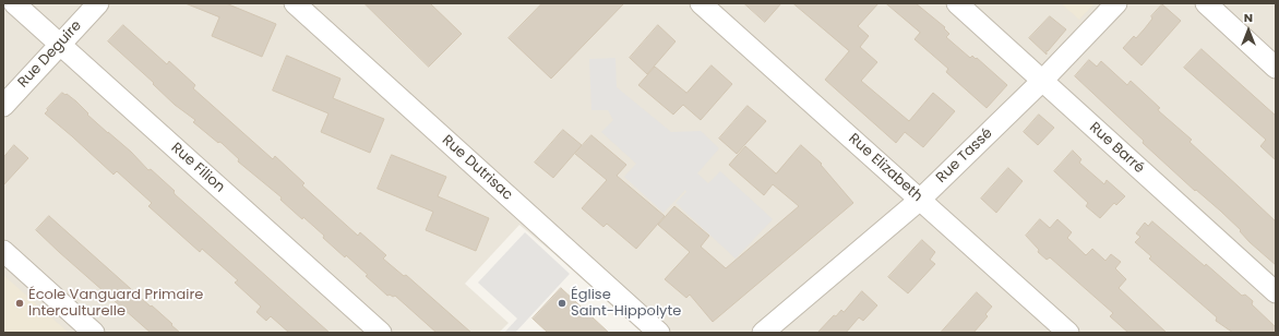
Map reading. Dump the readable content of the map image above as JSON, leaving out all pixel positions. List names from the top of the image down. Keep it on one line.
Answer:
{"streets":{"street":["Rue Deguire","Rue Barré","Rue Tassé","Rue Filion","Rue Dutrisac","Rue Elizabeth"]},"crossings":[["Rue Deguire","Rue Filion"],["Rue Barré","Rue Tassé"],["Rue Tassé","Rue Elizabeth"]],"places":["École Vanguard Primaire Interculturelle","Église Saint-Hippolyte"],"north":"top"}
